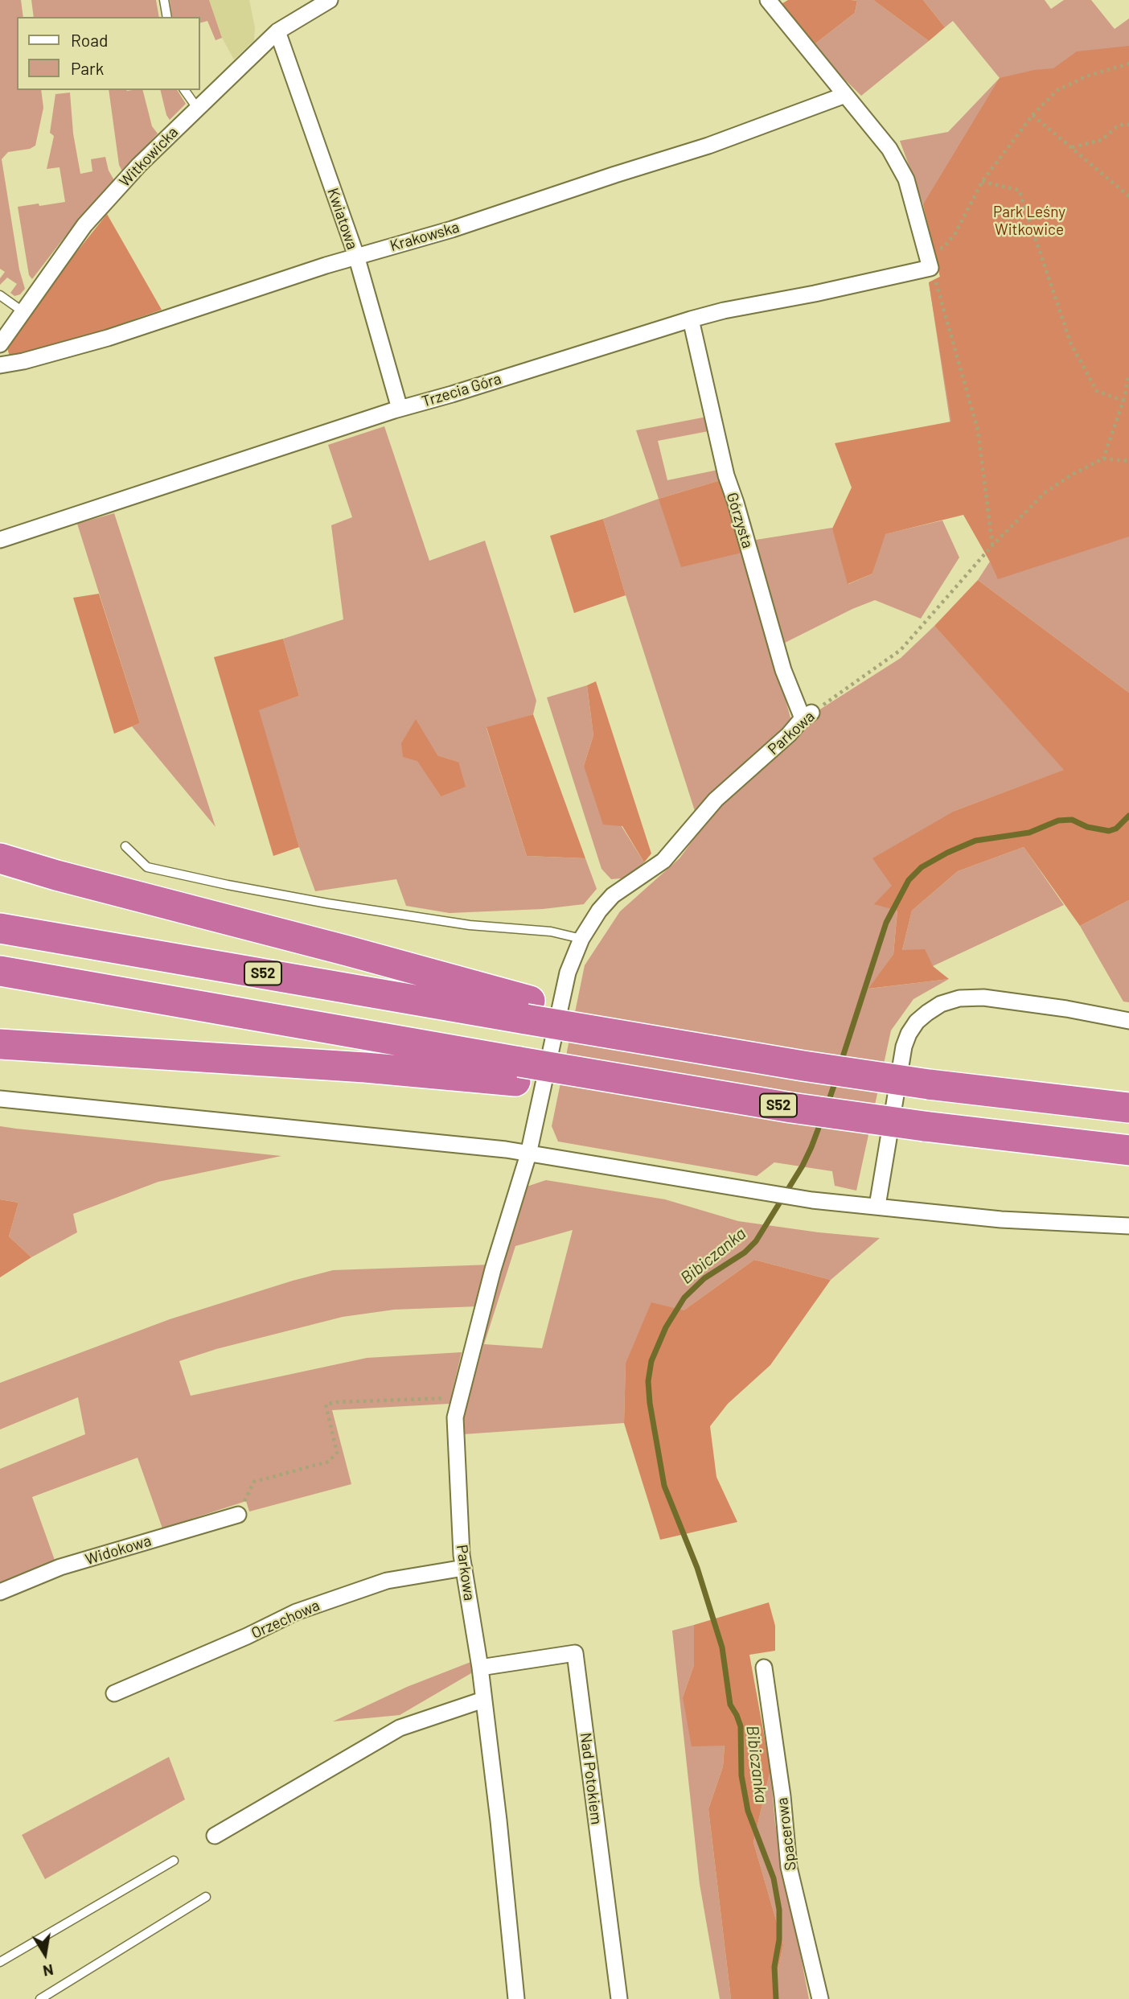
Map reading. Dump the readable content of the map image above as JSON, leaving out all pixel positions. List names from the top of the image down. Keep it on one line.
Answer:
{"streets":{"highway":["S52"],"street":["Witkowicka","Kwiatowa","Krakowska","Trzecia Góra","Górzysta","Parkowa","Widokowa","Orzechowa","Nad Potokiem","Spacerowa"]},"crossings":[["Witkowicka","Kwiatowa"],["Kwiatowa","Krakowska"],["Kwiatowa","Trzecia Góra"],["Trzecia Góra","Górzysta"],["Górzysta","Parkowa"],["Parkowa","Orzechowa"],["Parkowa","Nad Potokiem"]],"water":["Bibiczanka"],"parks":["Park Leśny Witkowice"],"legend":["Road","Park"],"north":"bottom"}
